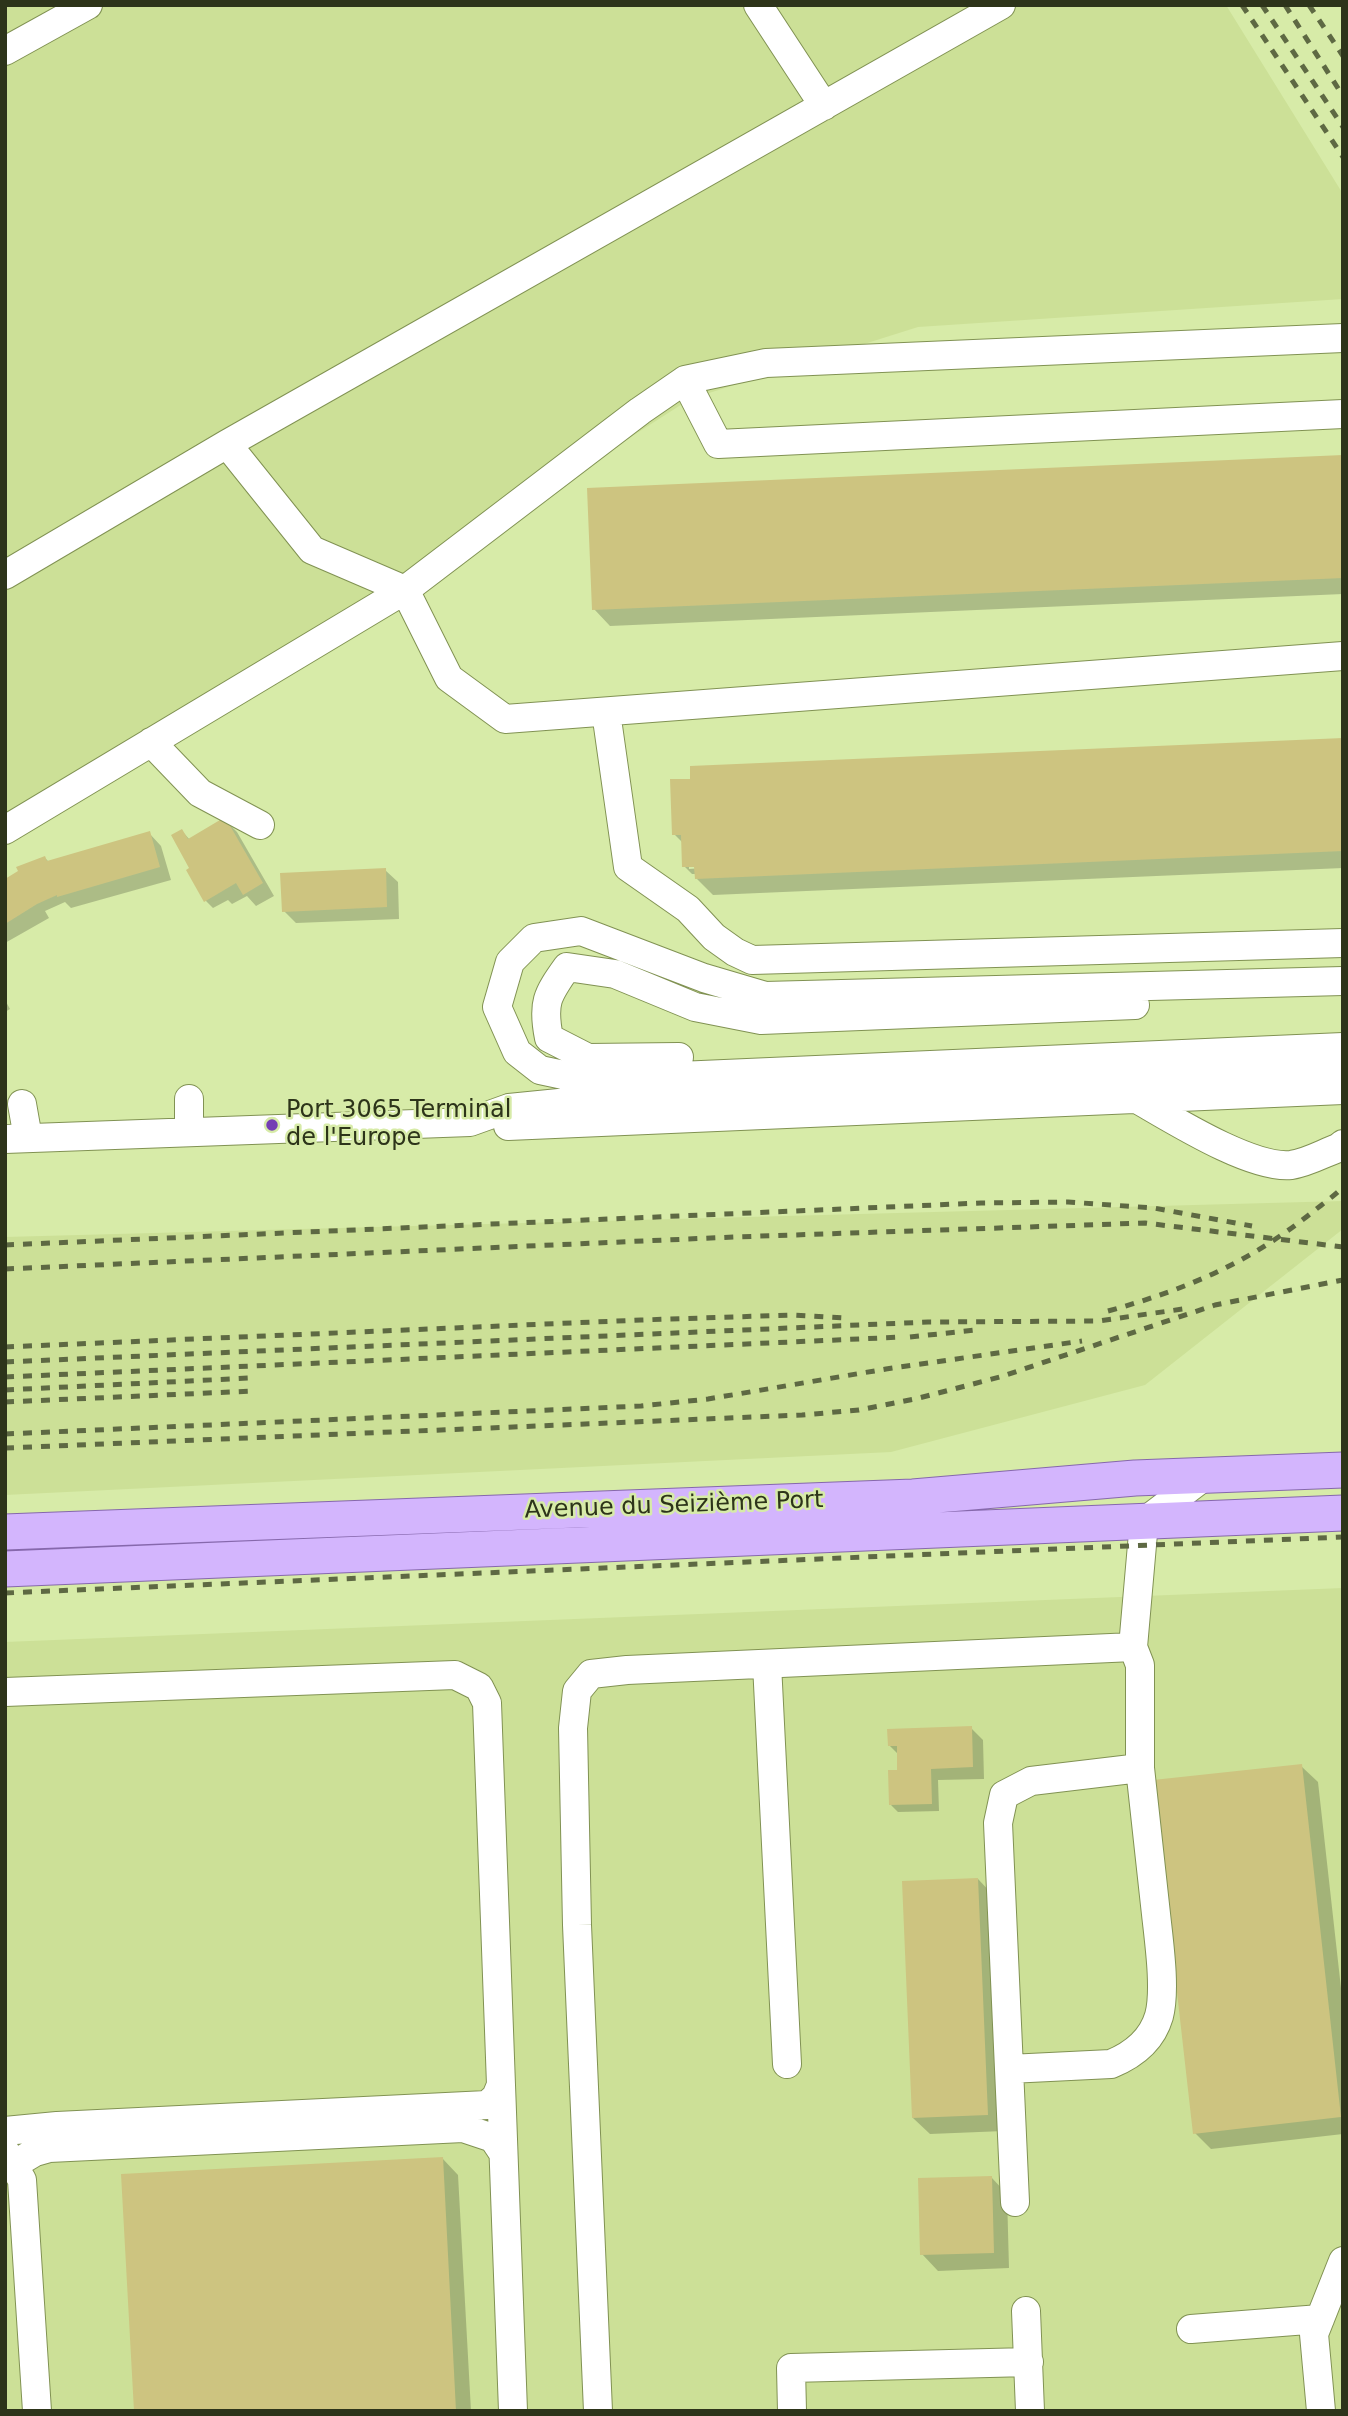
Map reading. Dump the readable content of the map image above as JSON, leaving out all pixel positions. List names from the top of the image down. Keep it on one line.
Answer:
{"streets":{"main road":["Avenue du Seizième Port"]},"places":["Port 3065 Terminal de l'Europe"]}
